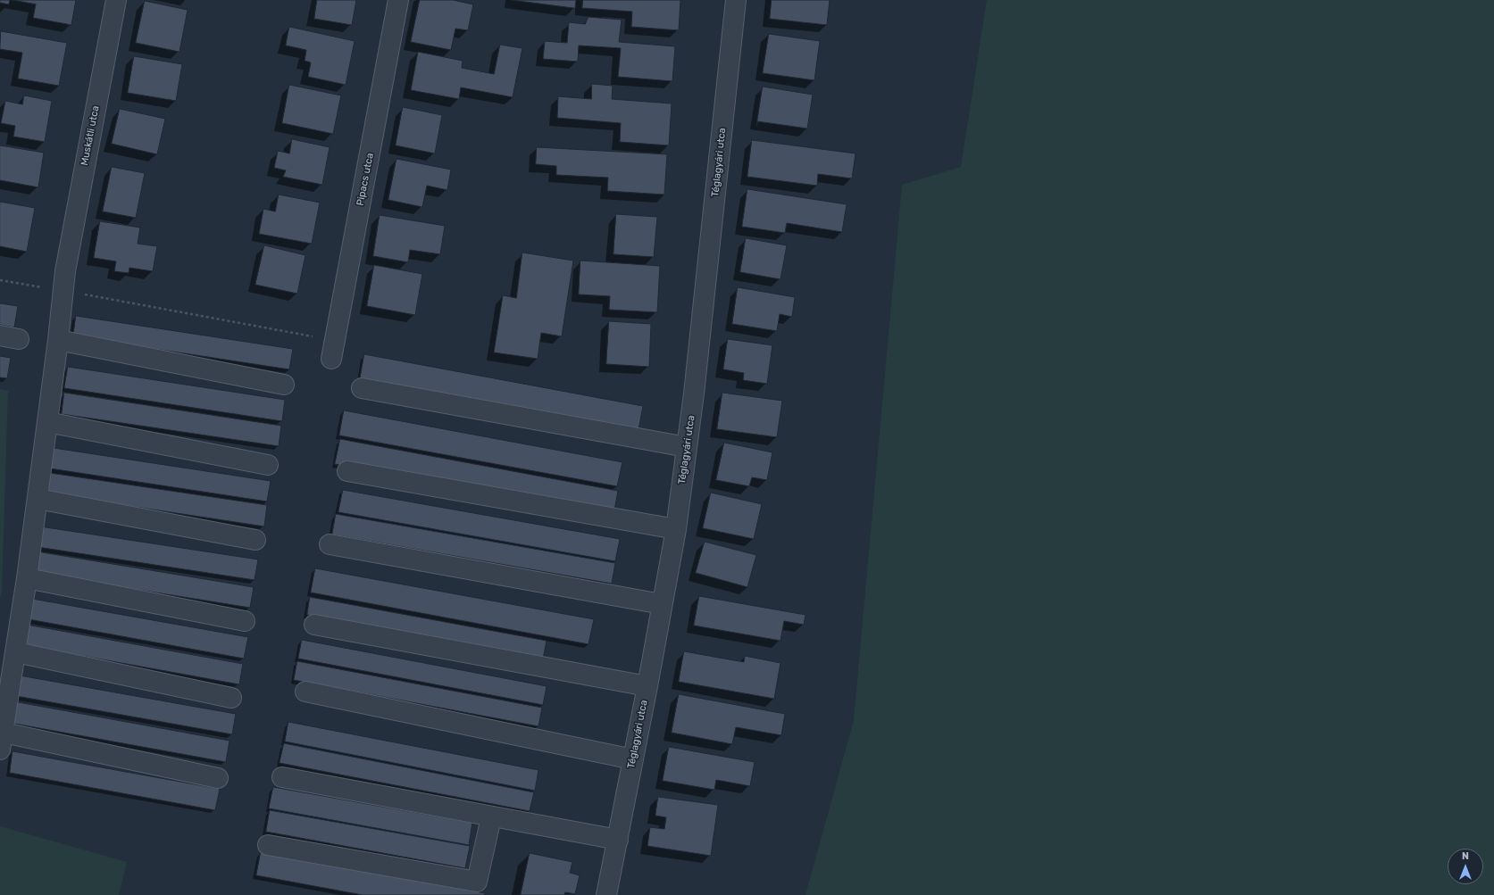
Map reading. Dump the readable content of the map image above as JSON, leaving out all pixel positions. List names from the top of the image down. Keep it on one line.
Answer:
{"streets":{"street":["Muskátli utca","Téglagyári utca","Pipacs utca"]},"north":"top"}
